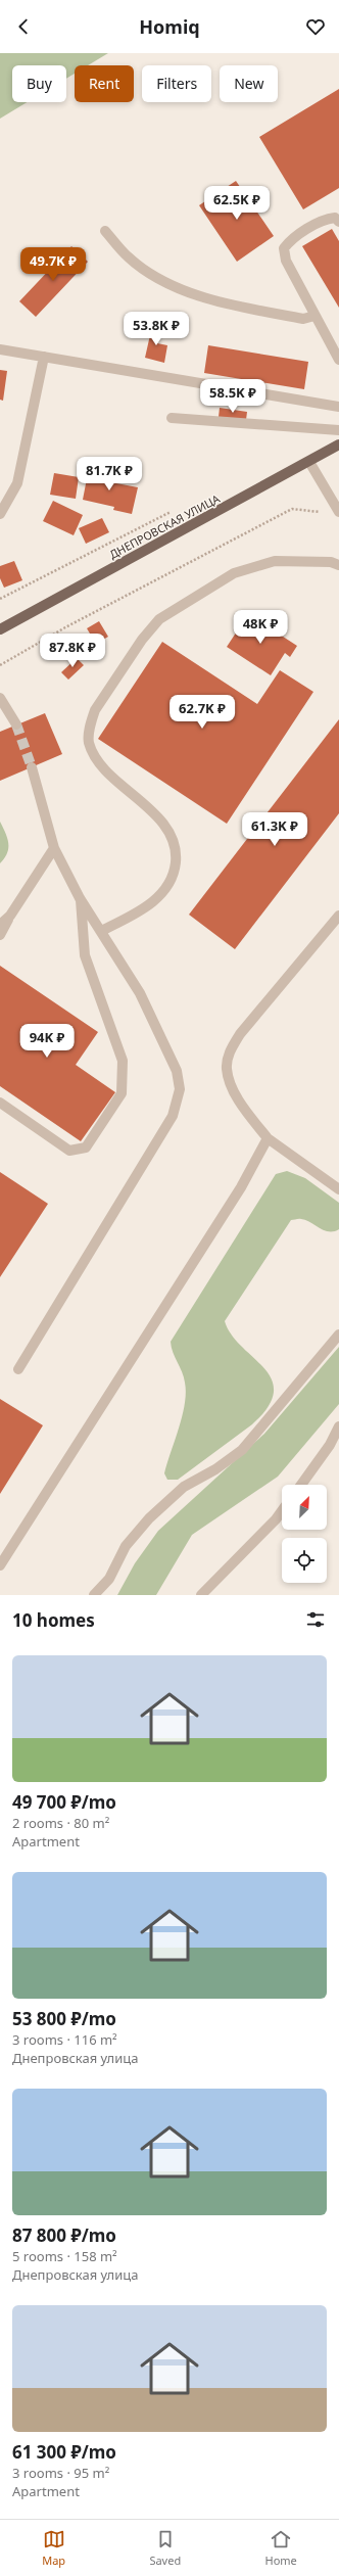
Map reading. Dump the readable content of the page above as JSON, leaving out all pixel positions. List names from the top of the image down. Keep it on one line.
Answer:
{"streets":{"main road":["ДНЕПРОВСКАЯ УЛИЦА"]},"north":"top right","page":{"header":"Homiq","chip":["Buy","Rent","Filters","New"],"price":["62.5K ₽","49.7K ₽","53.8K ₽","58.5K ₽","81.7K ₽","48K ₽","87.8K ₽","62.7K ₽","61.3K ₽","94K ₽"],"heading":"10 homes","list":[{"name":"49 700 ₽/mo","note":"2 rooms · 80 m² · Apartment"},{"name":"53 800 ₽/mo","note":"3 rooms · 116 m² · Днепровская улица"},{"name":"87 800 ₽/mo","note":"5 rooms · 158 m² · Днепровская улица"},{"name":"61 300 ₽/mo","note":"3 rooms · 95 m² · Apartment"}],"tabs":["Map","Saved","Home"]}}
